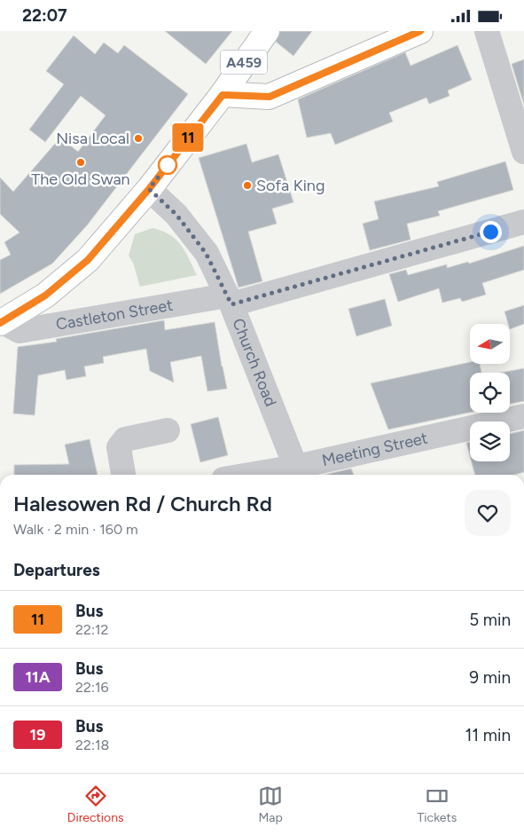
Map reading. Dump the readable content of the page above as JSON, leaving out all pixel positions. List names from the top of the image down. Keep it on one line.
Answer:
{"streets":{"main road":["A459"],"street":["Castleton Street","Church Road","Meeting Street"]},"crossings":[["A459","Castleton Street"],["A459","Church Road"],["Castleton Street","Church Road"],["Church Road","Meeting Street"]],"places":["Nisa Local","The Old Swan","Sofa King"],"lines":["bus line 11"],"north":"left","page":{"status":"22:07","on_map":"11","heading":[["Halesowen Rd / Church Rd","Walk · 2 min · 160 m"],"Departures"],"list":[{"mark":"11","name":"Bus","note":"22:12","value":"5 min"},{"mark":"11A","name":"Bus","note":"22:16","value":"9 min"},{"mark":"19","name":"Bus","note":"22:18","value":"11 min"}],"tabs":["Directions","Map","Tickets"]}}
